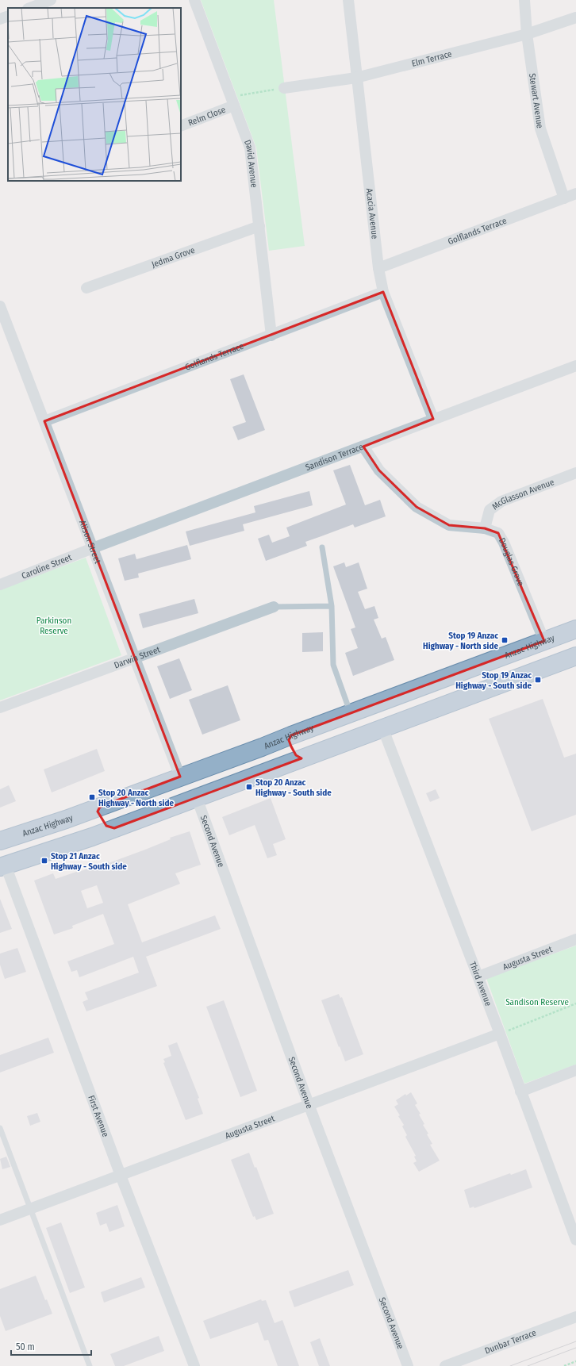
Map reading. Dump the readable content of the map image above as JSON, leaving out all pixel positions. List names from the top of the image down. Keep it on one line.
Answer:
{"streets":{"highway":["Anzac Highway"],"street":["Elm Terrace","Stewart Avenue","Relm Close","David Avenue","Acacia Avenue","Golflands Terrace","Jedma Grove","Sandison Terrace","McGlasson Avenue","Alison Street","Douglas Grove","Caroline Street","Darwin Street","Second Avenue","Augusta Street","Third Avenue","First Avenue","Dunbar Terrace"]},"crossings":[["Elm Terrace","Stewart Avenue"],["Elm Terrace","Acacia Avenue"],["Stewart Avenue","Golflands Terrace"],["Relm Close","David Avenue"],["David Avenue","Golflands Terrace"],["David Avenue","Jedma Grove"],["Acacia Avenue","Golflands Terrace"],["Acacia Avenue","Sandison Terrace"],["Golflands Terrace","Alison Street"],["Sandison Terrace","Alison Street"],["Sandison Terrace","Douglas Grove"],["Sandison Terrace","Caroline Street"],["McGlasson Avenue","Douglas Grove"],["Alison Street","Caroline Street"],["Alison Street","Anzac Highway"],["Alison Street","Darwin Street"],["Douglas Grove","Anzac Highway"],["Second Avenue","Augusta Street"],["Augusta Street","Third Avenue"],["Augusta Street","First Avenue"]],"parks":["Parkinson Reserve","Sandison Reserve"],"places":{"transit":["Stop 19 Anzac Highway - North side","Stop 19 Anzac Highway - South side","Stop 20 Anzac Highway - South side","Stop 20 Anzac Highway - North side","Stop 21 Anzac Highway - South side"]},"scale_bar":"50 m"}
